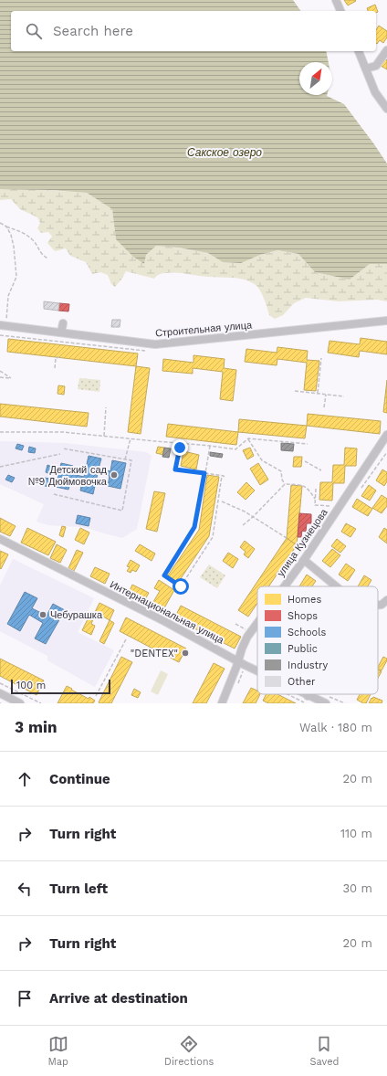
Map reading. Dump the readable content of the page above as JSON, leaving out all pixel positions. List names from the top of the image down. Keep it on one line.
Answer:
{"streets":{"street":["Строительная улица","улица Кузнецова","Интернациональная улица"]},"crossings":[["улица Кузнецова","Интернациональная улица"]],"water":["Сакское озеро"],"places":["Детский сад №9 Дюймовочка","Чебурашка","\"DENTEX\""],"legend":["Homes","Shops","Schools","Public","Industry","Other"],"scale_bar":"100 m","north":"top right","page":{"search":"Search here","scale":"100 m","heading":["3 min","Walk · 180 m"],"list":[["Continue","20 m"],["Turn right","110 m"],["Turn left","30 m"],["Turn right","20 m"],"Arrive at destination"],"nav":["Map","Directions","Saved"]}}
